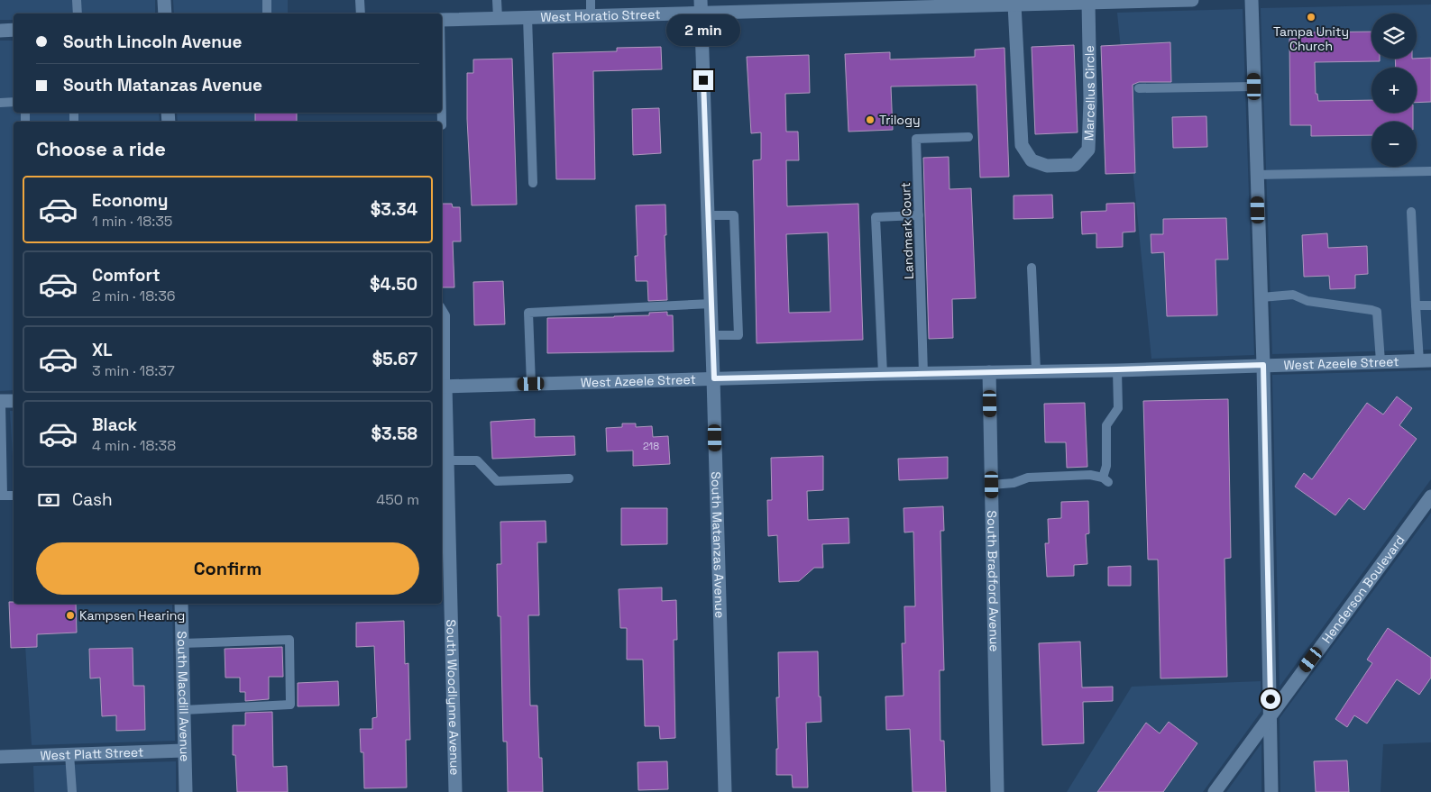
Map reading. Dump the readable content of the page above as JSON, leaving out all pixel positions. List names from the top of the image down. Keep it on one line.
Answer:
{"streets":{"street":["West Horatio Street","Marcellus Circle","West Azeele Street","South Matanzas Avenue","South Bradford Avenue","Henderson Boulevard","South Macdill Avenue","South Woodlynne Avenue","West Platt Street"],"lane":["Landmark Court"]},"crossings":[["West Horatio Street","Marcellus Circle"],["West Horatio Street","South Matanzas Avenue"],["Landmark Court","West Azeele Street"],["West Azeele Street","South Matanzas Avenue"],["West Azeele Street","South Bradford Avenue"],["West Azeele Street","South Woodlynne Avenue"],["South Macdill Avenue","West Platt Street"]],"places":["Tampa Unity Church","Trilogy","Kampsen Hearing"],"house_numbers":["218"],"page":{"map_buttons":["+","−"],"banner":["South Lincoln Avenue","South Matanzas Avenue"],"bubble":"2 min","heading":"Choose a ride","list":[{"name":"Economy","note":"1 min · 18:35","value":"$3.34"},{"name":"Comfort","note":"2 min · 18:36","value":"$4.50"},{"name":"XL","note":"3 min · 18:37","value":"$5.67"},{"name":"Black","note":"4 min · 18:38","value":"$3.58"}],"pay":["Cash","450 m"],"buttons":"Confirm"}}
